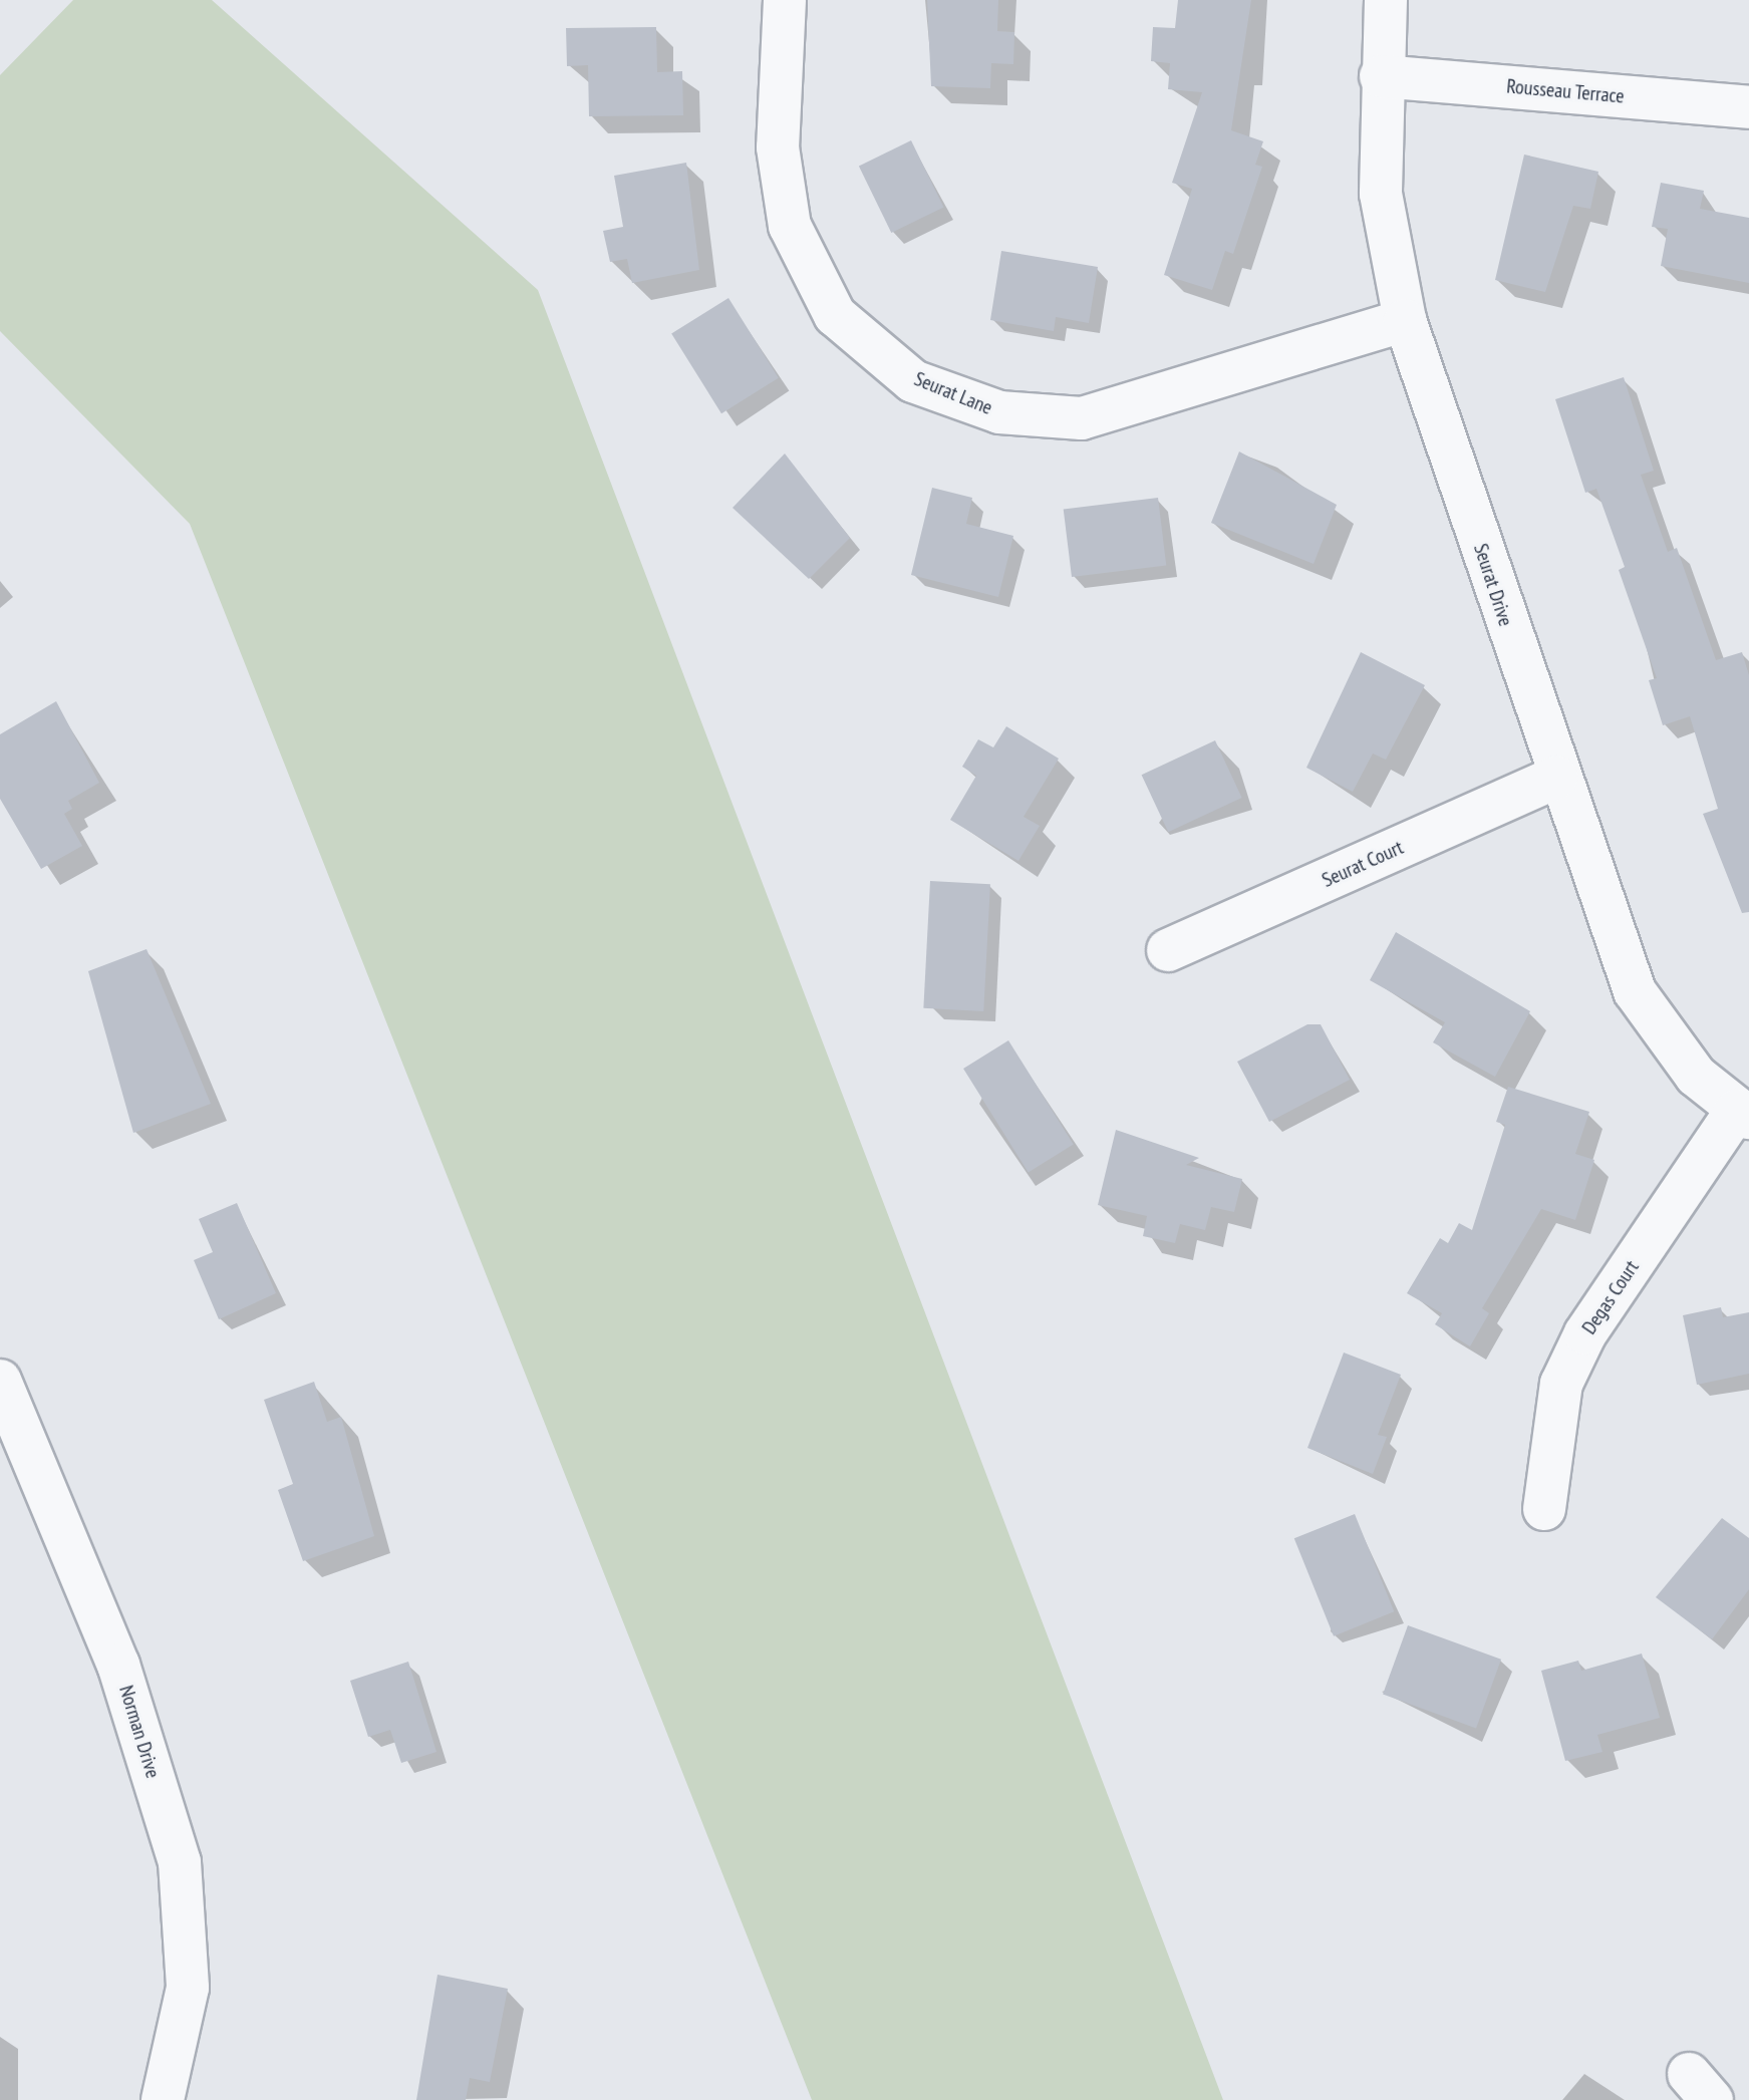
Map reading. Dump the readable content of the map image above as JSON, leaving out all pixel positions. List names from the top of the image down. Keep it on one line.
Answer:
{"streets":{"street":["Rousseau Terrace","Seurat Lane","Seurat Drive","Seurat Court","Degas Court","Norman Drive"]},"crossings":[["Rousseau Terrace","Seurat Drive"],["Seurat Lane","Seurat Drive"],["Seurat Drive","Seurat Court"],["Seurat Drive","Degas Court"]]}
